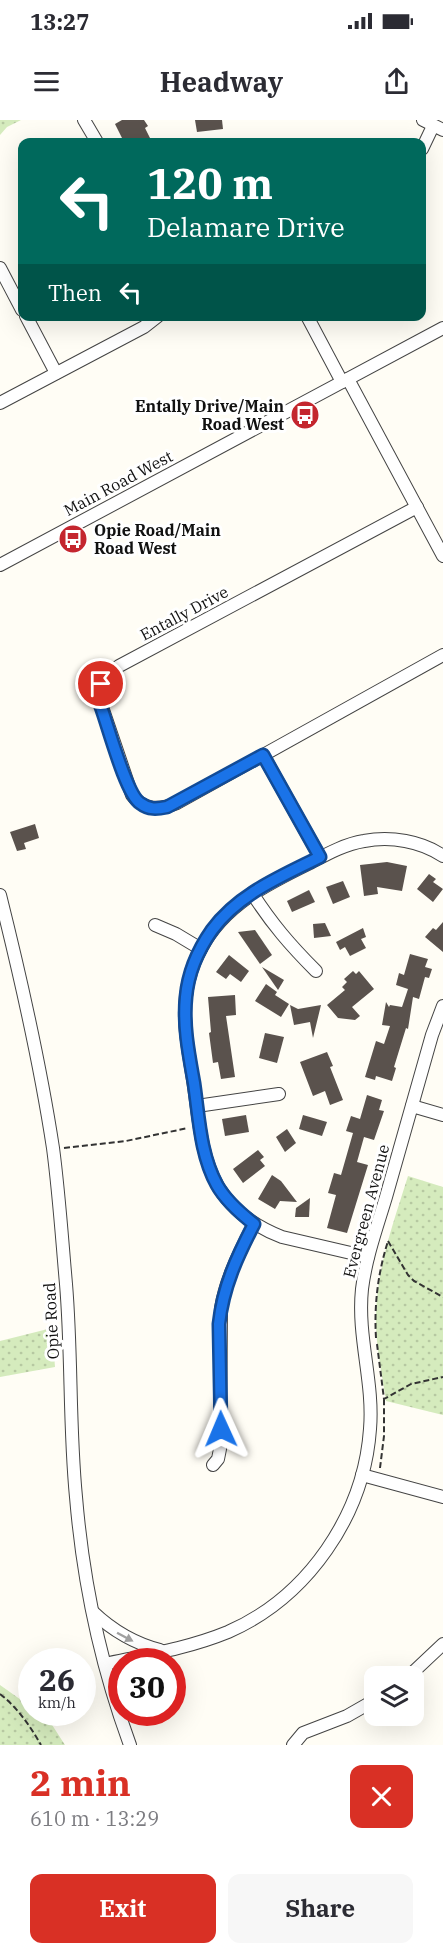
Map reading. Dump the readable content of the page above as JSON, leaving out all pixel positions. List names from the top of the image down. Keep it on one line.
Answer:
{"streets":{"street":["Main Road West","Entally Drive","Evergreen Avenue","Opie Road"]},"crossings":[["Evergreen Avenue","Opie Road"]],"places":{"bus stop":["Entally Drive/Main Road West","Opie Road/Main Road West"]},"page":{"status":"13:27","header":"Headway","turn":["120 m","Delamare Drive"],"then":"Then","speed":"26 km/h","limit":"30","heading":["2 min","610 m · 13:29"],"buttons":["Exit","Share"]}}
